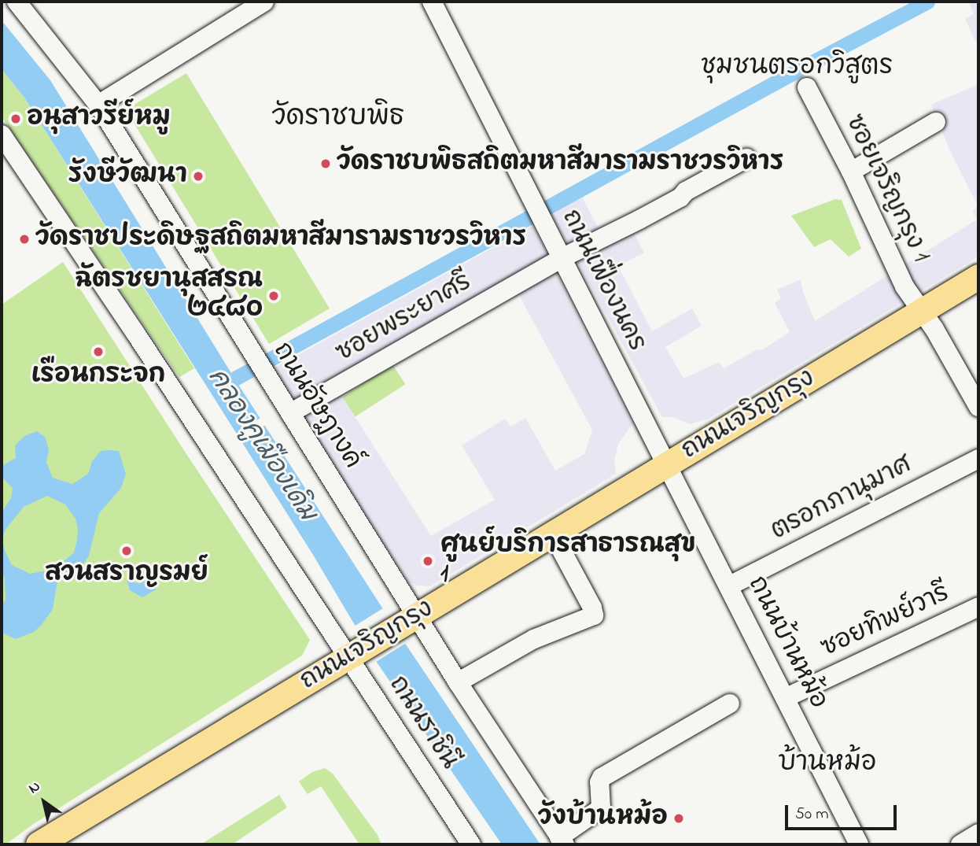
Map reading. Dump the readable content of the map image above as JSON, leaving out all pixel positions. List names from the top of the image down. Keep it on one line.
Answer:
{"streets":{"main road":["ถนนเจริญกรุง"],"street":["ซอยเจริญกรุง 1","ถนนเฟื่องนคร","ซอยพระยาศรี","ถนนอัษฎางค์","ตรอกภานุมาศ","ซอยทิพย์วารี","ถนนบ้านหม้อ","ถนนราชินี"]},"crossings":[["ซอยเจริญกรุง 1","ถนนเจริญกรุง"],["ถนนเฟื่องนคร","ซอยพระยาศรี"],["ถนนเฟื่องนคร","ถนนเจริญกรุง"],["ถนนเฟื่องนคร","ถนนบ้านหม้อ"],["ซอยพระยาศรี","ถนนอัษฎางค์"],["ถนนอัษฎางค์","ถนนเจริญกรุง"],["ถนนเจริญกรุง","ถนนบ้านหม้อ"],["ถนนเจริญกรุง","ถนนราชินี"],["ตรอกภานุมาศ","ถนนบ้านหม้อ"],["ซอยทิพย์วารี","ถนนบ้านหม้อ"]],"districts":["ชุมชนตรอกวิสูตร","วัดราชบพิธ","บ้านหม้อ"],"water":["คลองคูเมืองเดิม"],"places":["อนุสาวรีย์หมู","วัดราชบพิธสถิตมหาสีมารามราชวรวิหาร","รังษีวัฒนา","วัดราชประดิษฐสถิตมหาสีมารามราชวรวิหาร","ฉัตรชยานุสสรณ ๒๔๘๐","เรือนกระจก","สวนสราญรมย์","ศูนย์บริการสาธารณสุข 1","วังบ้านหม้อ"],"scale_bar":"50 m","north":"top left"}
